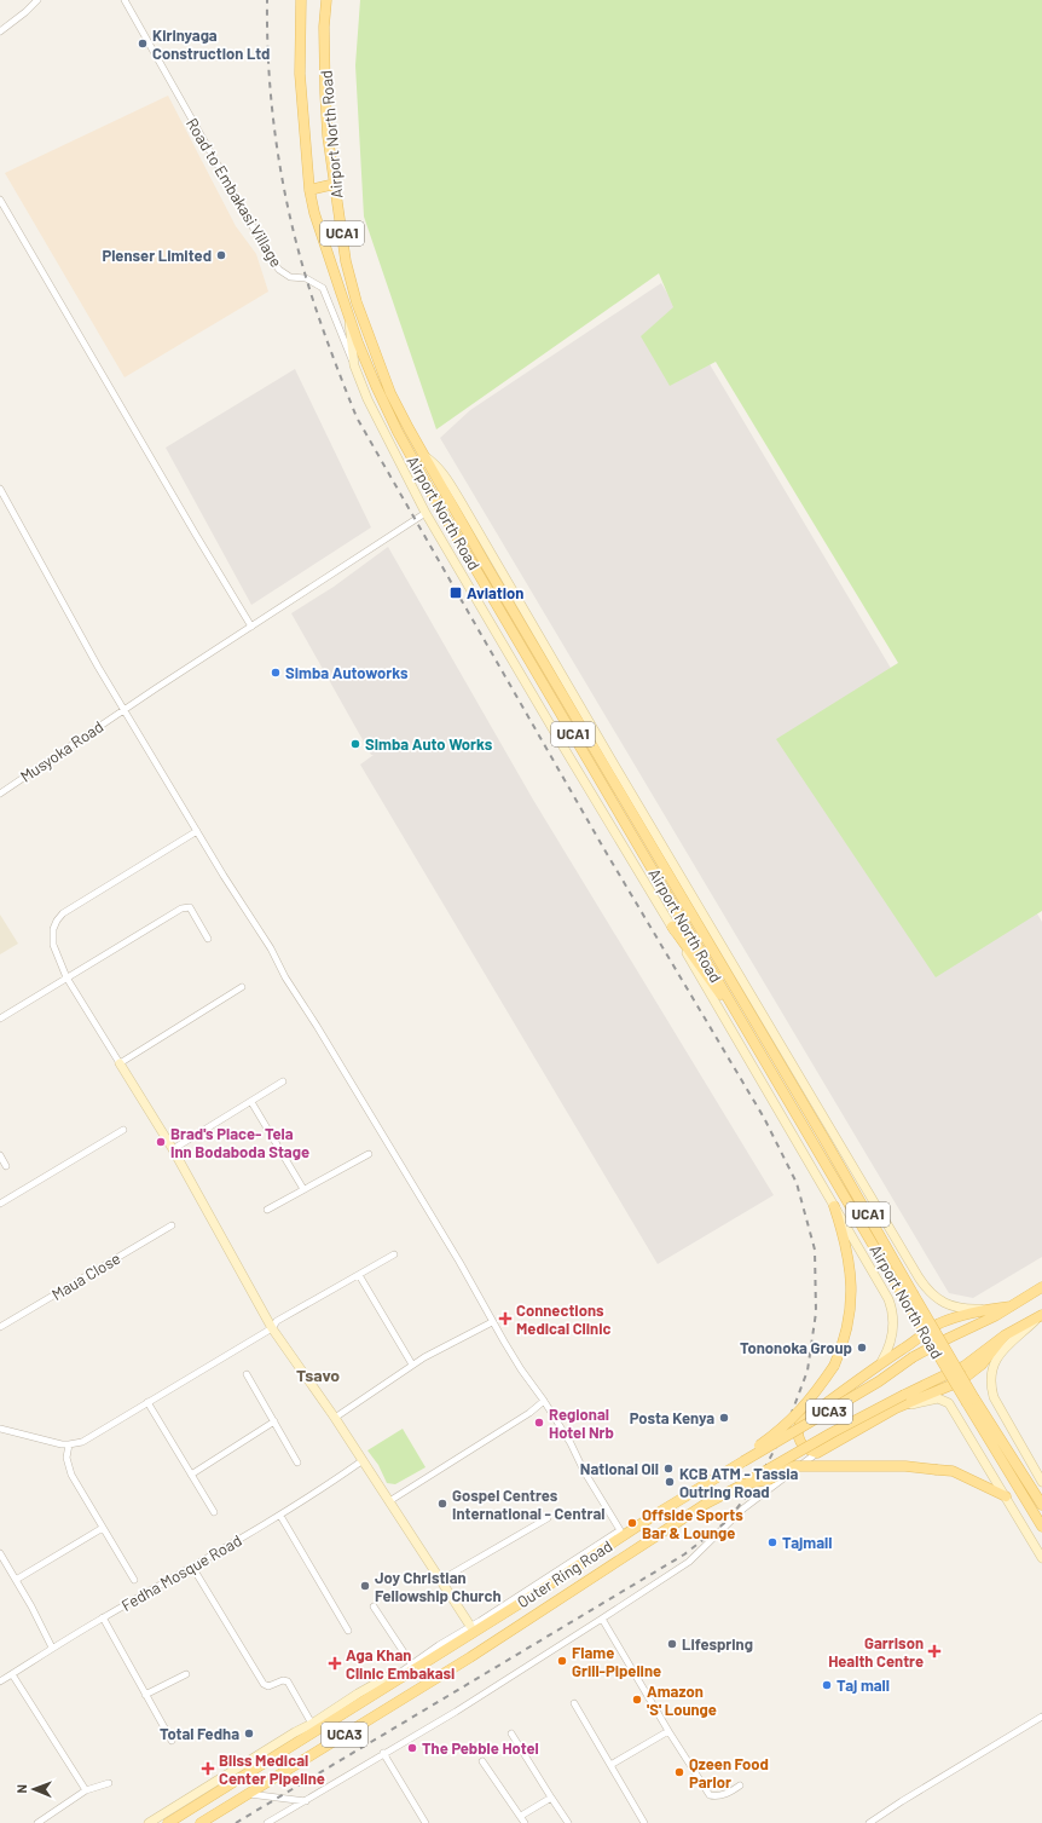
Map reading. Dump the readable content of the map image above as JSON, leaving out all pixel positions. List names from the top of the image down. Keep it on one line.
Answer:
{"streets":{"main road":["Airport North Road","UCA1","UCA3","Outer Ring Road"],"street":["Road to Embakasi Village","Musyoka Road","Maua Close","Fedha Mosque Road"]},"crossings":[["Airport North Road","Road to Embakasi Village"],["Airport North Road","Musyoka Road"],["UCA3","Outer Ring Road"]],"districts":["Tsavo"],"places":{"other":["Kirinyaga Construction Ltd","Plenser Limited","Simba Autoworks","Simba Auto Works","Brad's Place- Tela Inn Bodaboda Stage","Tononoka Group","Posta Kenya","Regional Hotel Nrb","National Oil","KCB ATM - Tassia Outring Road","Gospel Centres International - Central","Offside Sports Bar & Lounge","Tajmall","Joy Christian Fellowship Church","Lifespring","Flame Grill-Pipeline","Taj mall","Amazon 'S' Lounge","Total Fedha","The Pebble Hotel","Qzeen Food Parlor"],"transit":["Aviation"],"health":["Connections Medical Clinic","Garrison Health Centre","Aga Khan Clinic Embakasi","Bliss Medical Center Pipeline"]},"north":"left"}
